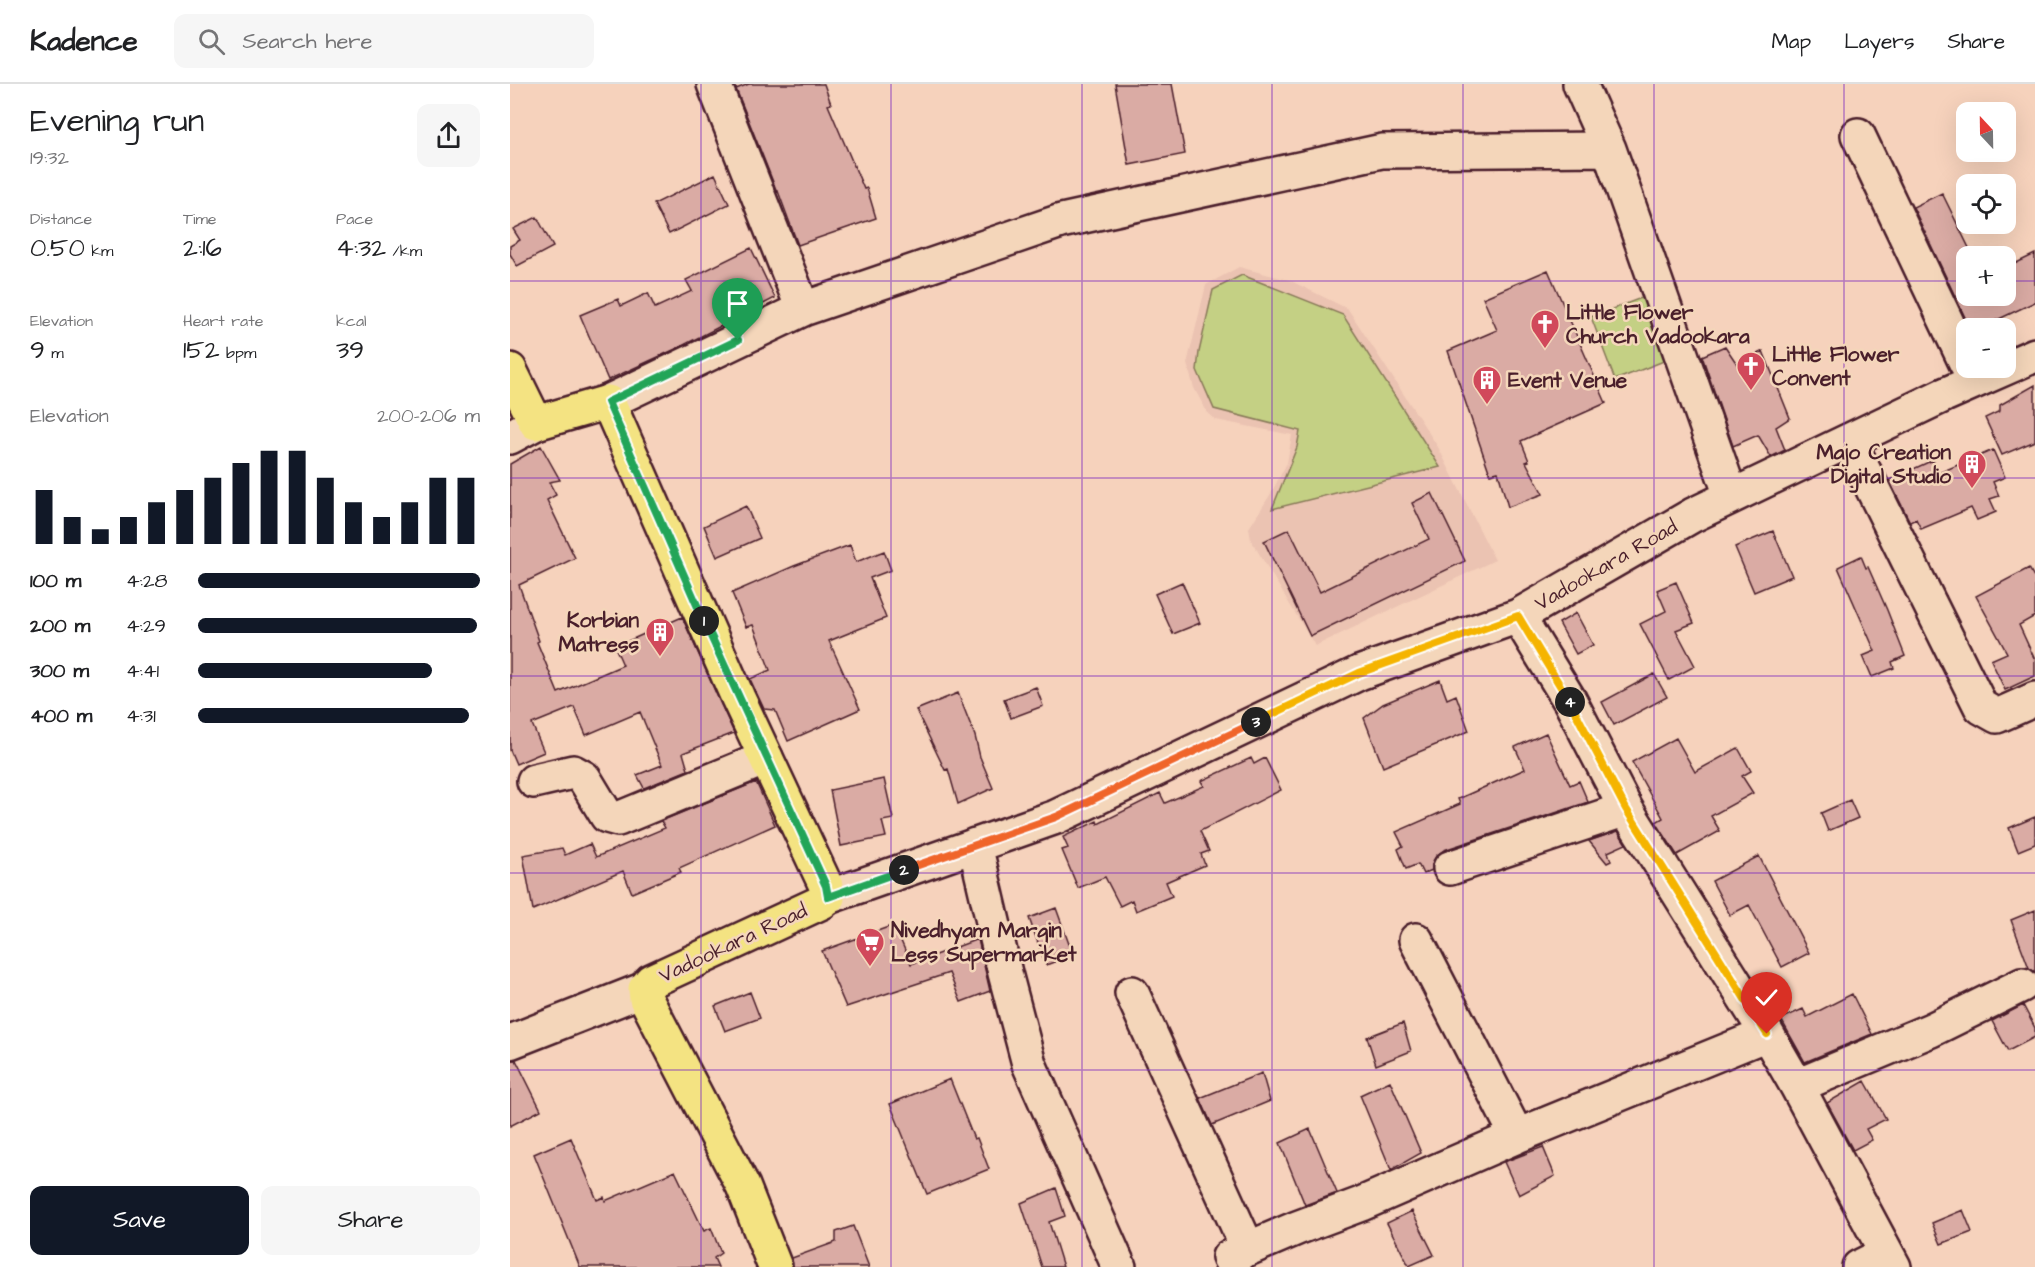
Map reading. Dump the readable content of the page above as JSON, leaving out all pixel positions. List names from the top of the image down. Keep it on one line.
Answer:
{"streets":{"main road":["Vadookara Road"]},"places":{"church":["Little Flower Church Vadookara","Little Flower Convent"],"building":["Event Venue","Majo Creation Digital Studio","Korbian Matress"],"supermarket":["Nivedhyam Margin Less Supermarket"]},"north":"top","page":{"header":"Kadence","search":"Search here","nav":["Map","Layers","Share"],"heading":["Evening run","19:32"],"map_buttons":["+","−"],"stats":[["Distance","0.50 km"],["Time","2:16"],["Pace","4:32 /km"],["Elevation","9 m"],["Heart rate","152 bpm"],["kcal","39"]],"chart":["Elevation","200–206 m"],"list":[{"name":"100 m","note":"4:28"},{"name":"200 m","note":"4:29"},{"name":"300 m","note":"4:41"},{"name":"400 m","note":"4:31"}],"pins":["1","4","3","2"],"buttons":["Save","Share"]}}
